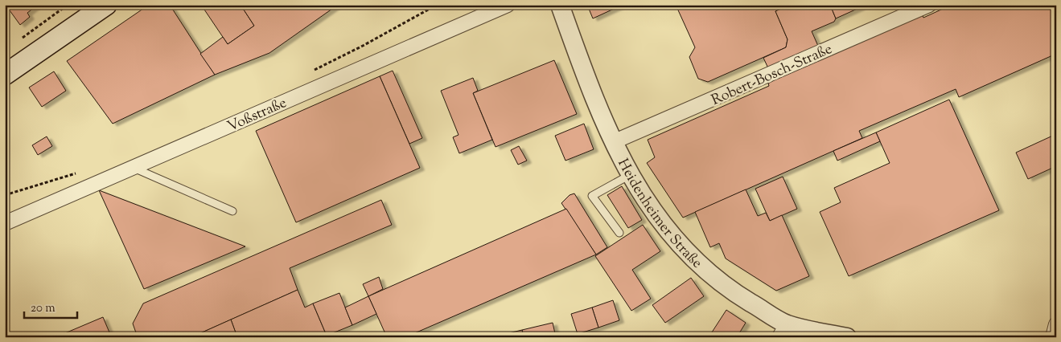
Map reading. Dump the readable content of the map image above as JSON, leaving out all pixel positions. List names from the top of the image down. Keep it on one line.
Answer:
{"streets":{"street":["Robert-Bosch-Straße","Voßstraße","Heidenheimer Straße"]},"crossings":[["Robert-Bosch-Straße","Heidenheimer Straße"]],"scale_bar":"20 m"}
